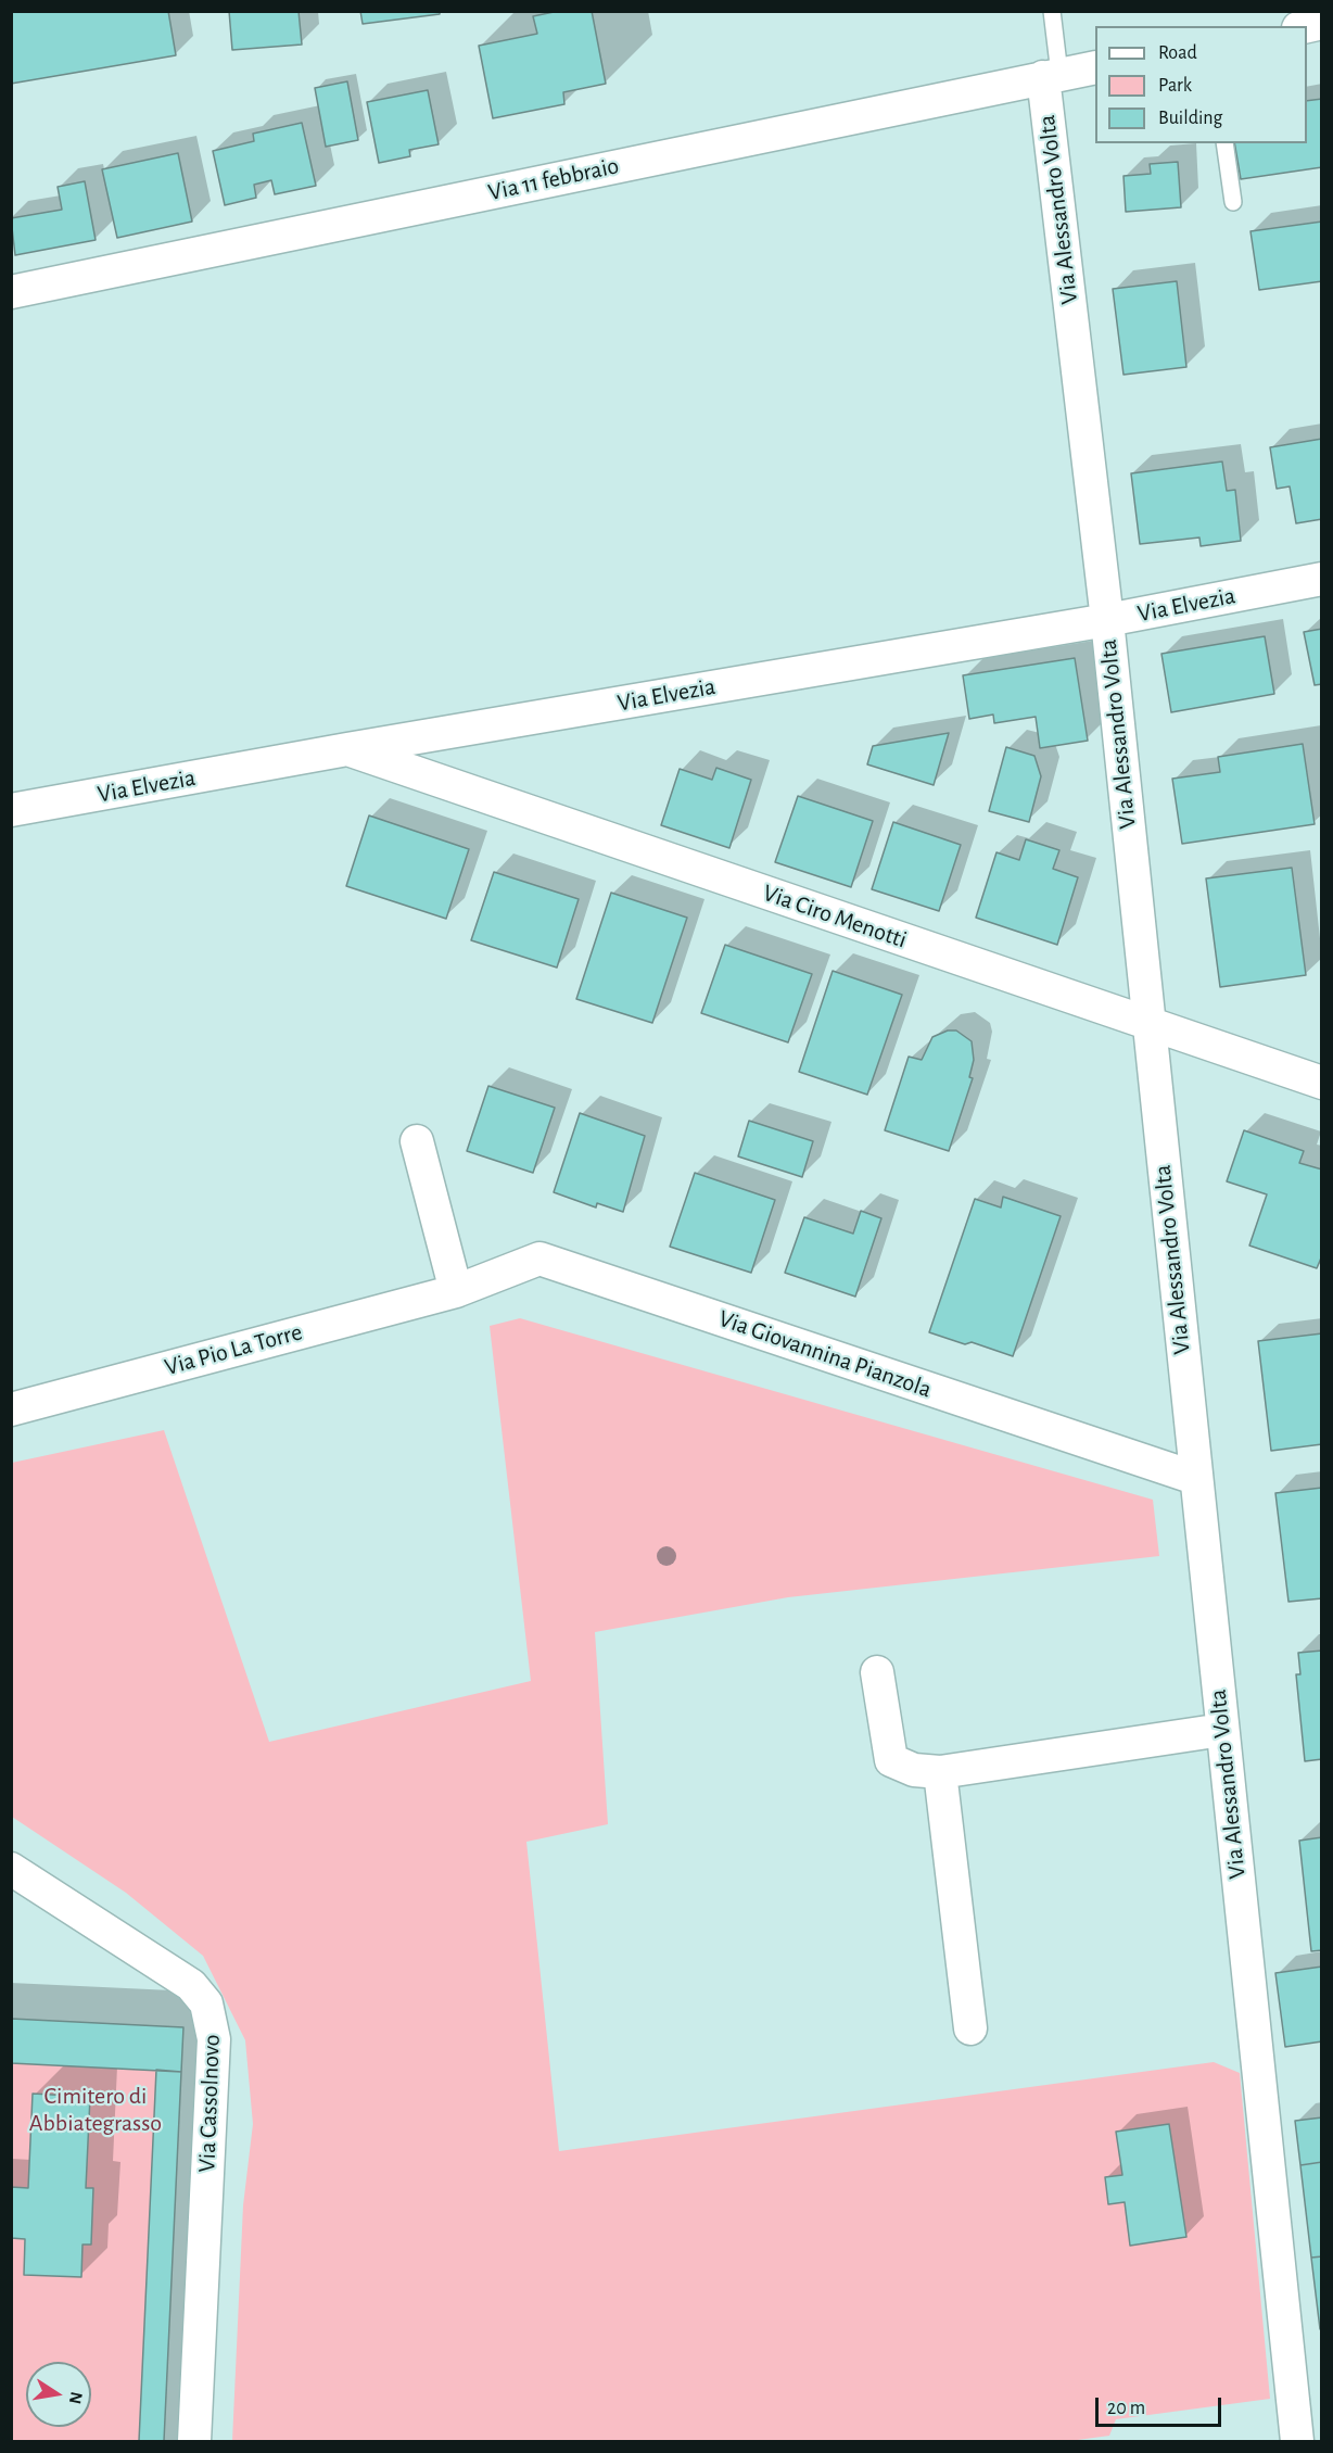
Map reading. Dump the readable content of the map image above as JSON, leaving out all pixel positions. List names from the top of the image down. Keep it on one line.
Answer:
{"streets":{"street":["Via 11 febbraio","Via Alessandro Volta","Via Elvezia","Via Ciro Menotti","Via Pio La Torre","Via Giovannina Pianzola","Via Cassolnovo"]},"crossings":[["Via 11 febbraio","Via Alessandro Volta"],["Via Alessandro Volta","Via Elvezia"],["Via Alessandro Volta","Via Ciro Menotti"],["Via Alessandro Volta","Via Giovannina Pianzola"],["Via Elvezia","Via Ciro Menotti"],["Via Pio La Torre","Via Giovannina Pianzola"]],"parks":["Cimitero di Abbiategrasso"],"legend":["Road","Park","Building"],"scale_bar":"20 m","north":"right"}
